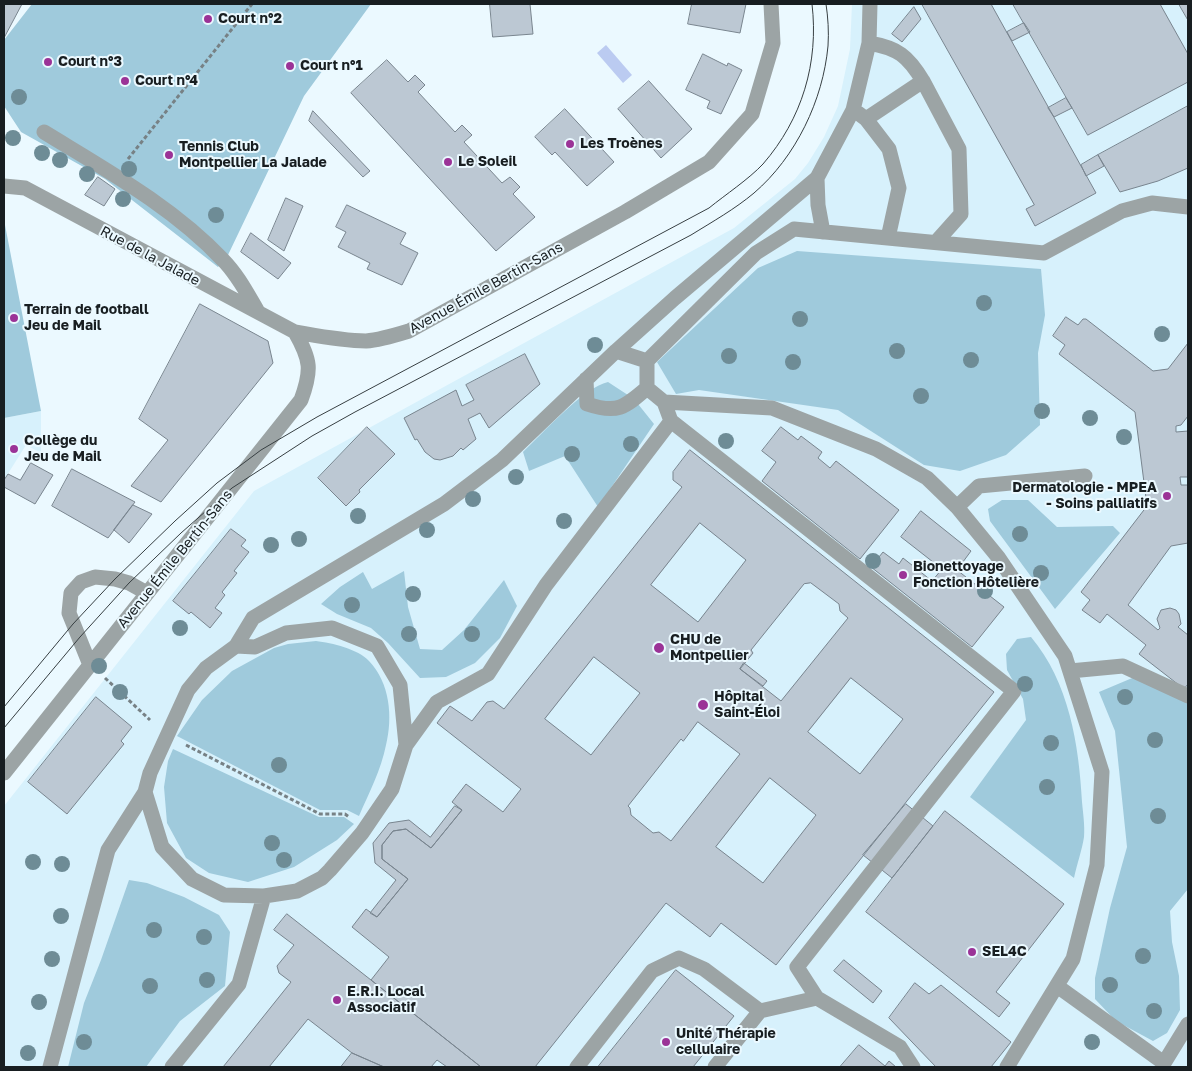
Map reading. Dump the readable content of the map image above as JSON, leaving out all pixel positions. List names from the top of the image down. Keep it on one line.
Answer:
{"streets":{"street":["Rue de la Jalade","Avenue Émile Bertin-Sans"]},"crossings":[["Rue de la Jalade","Avenue Émile Bertin-Sans"]],"places":["Court n°2","Court n°3","Court n°1","Court n°4","Les Troènes","Tennis Club Montpellier La Jalade","Le Soleil","Terrain de football Jeu de Mail","Collège du Jeu de Mail","Dermatologie - MPEA - Soins palliatifs","Bionettoyage Fonction Hôtelière","CHU de Montpellier","Hôpital Saint-Éloi","SEL4C","E.R.I. Local Associatif","Unité Thérapie cellulaire"]}
